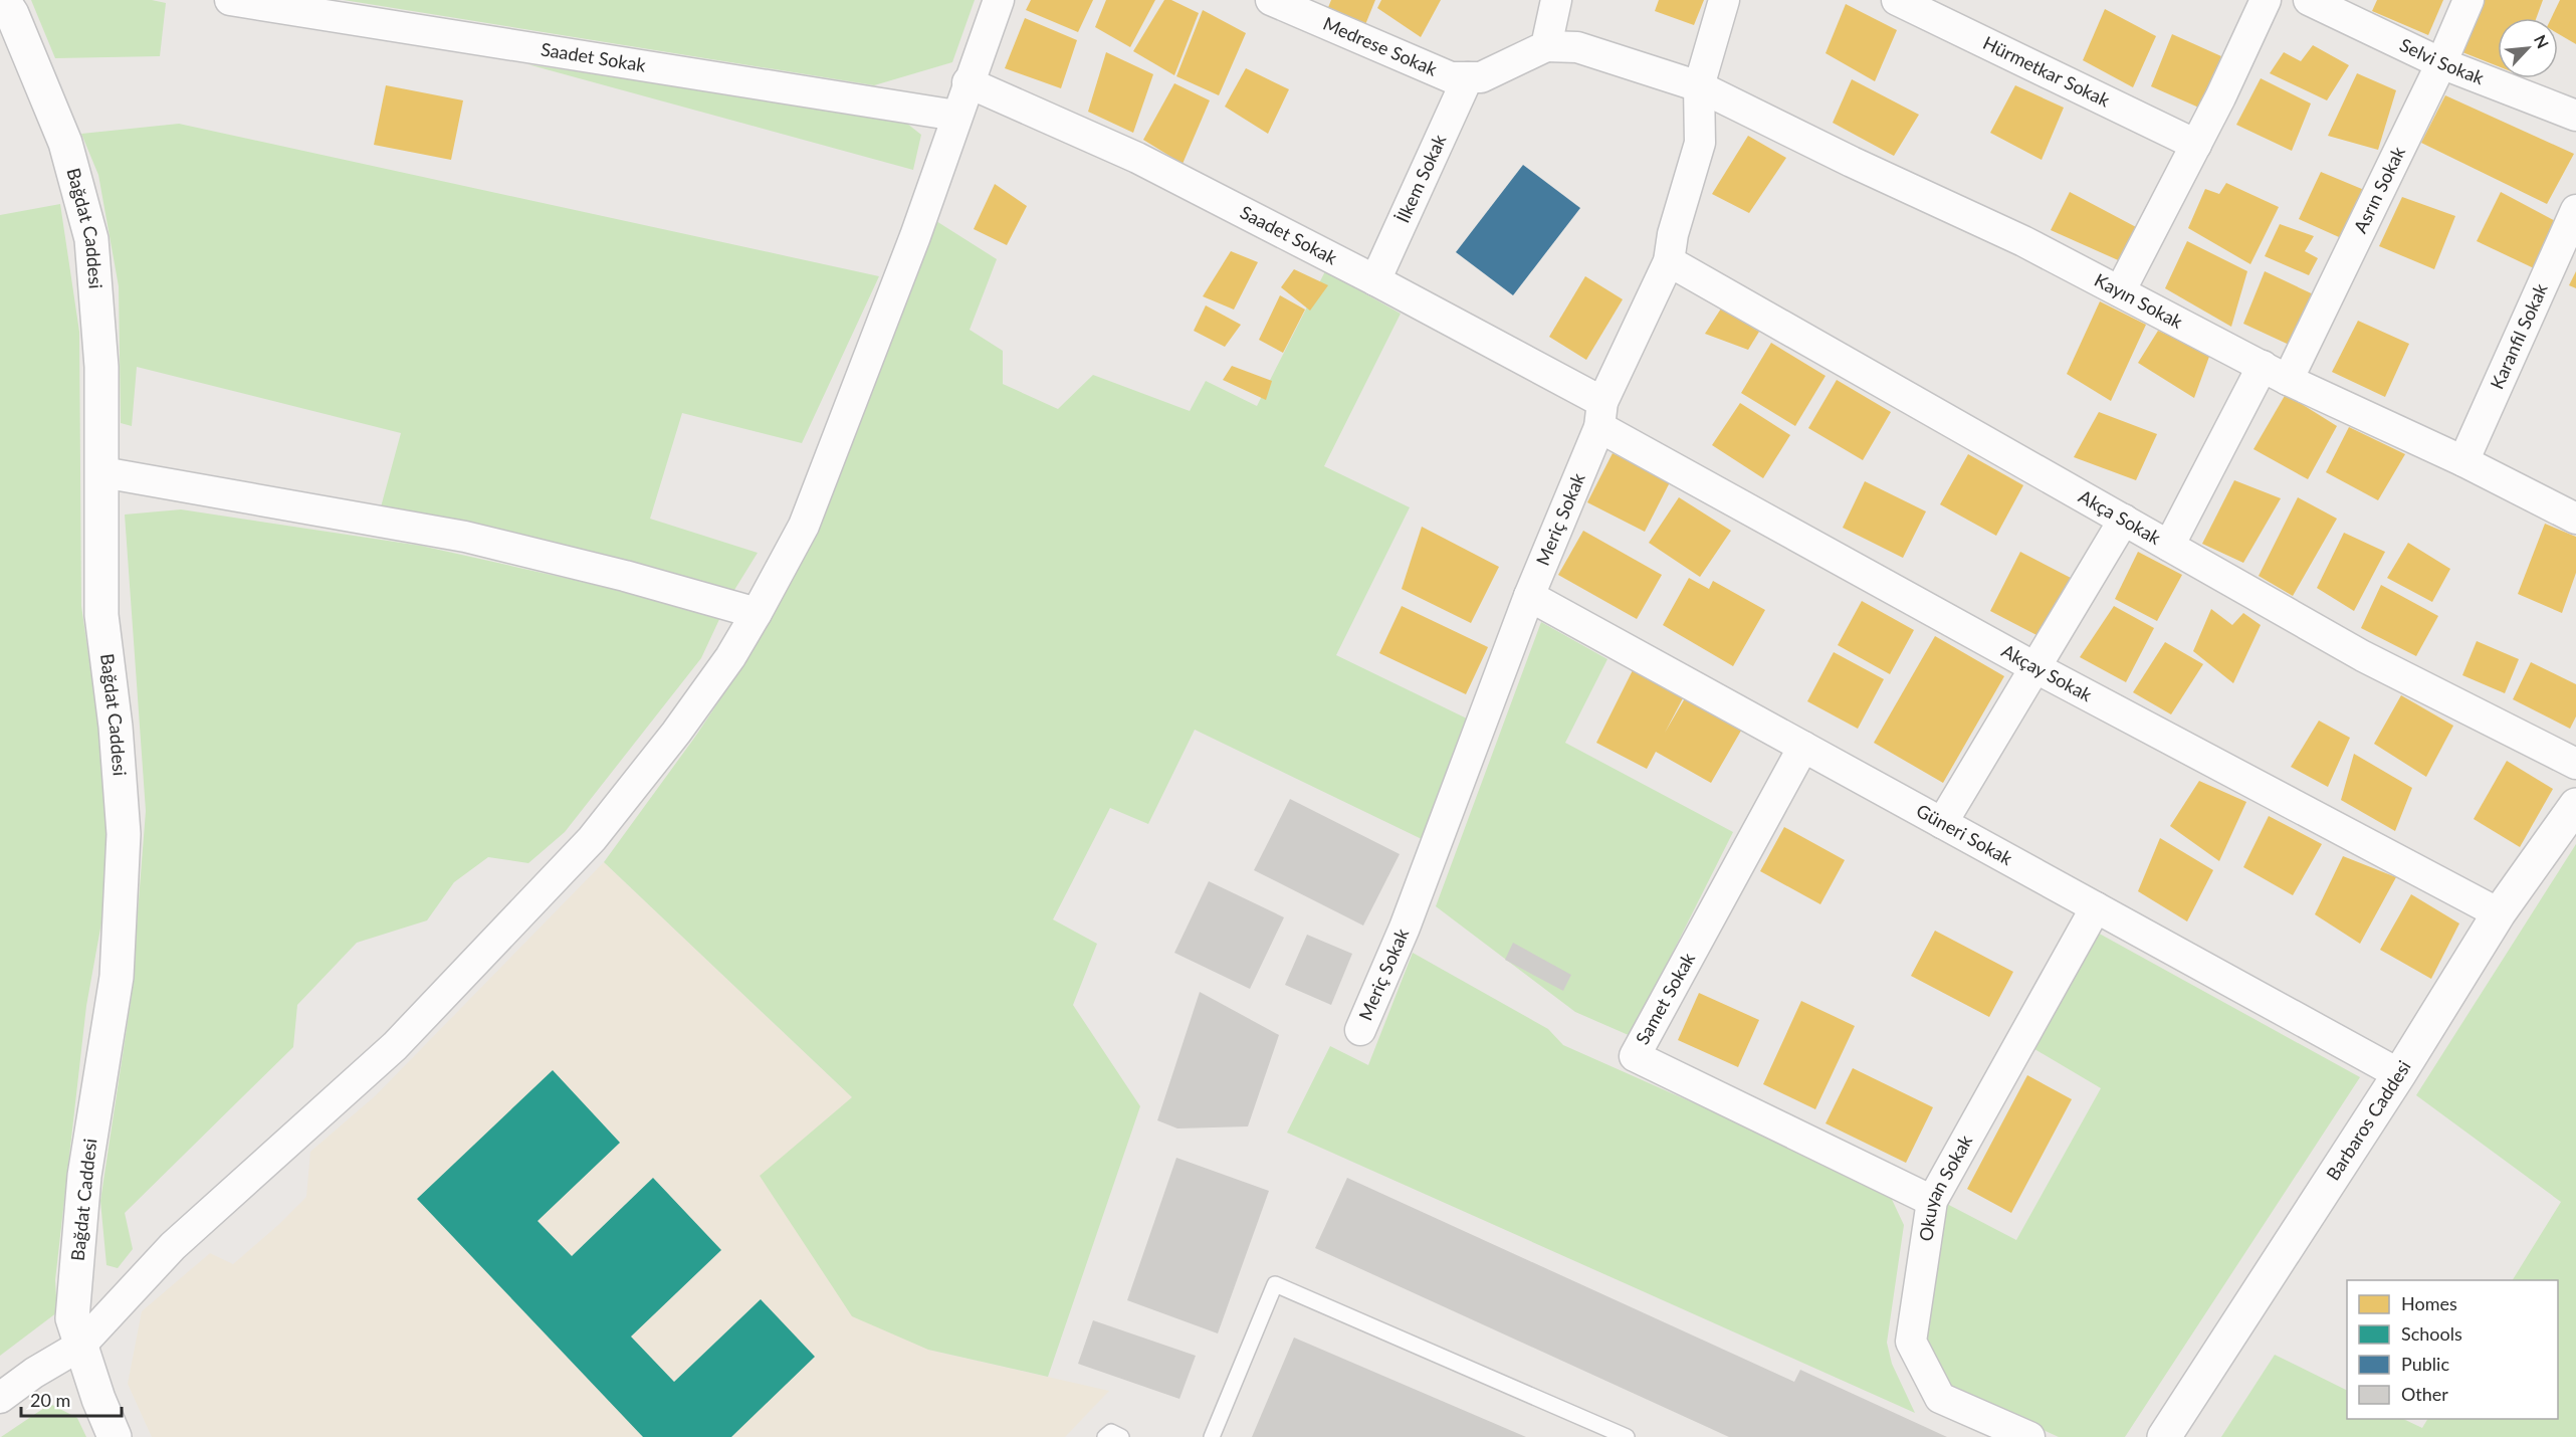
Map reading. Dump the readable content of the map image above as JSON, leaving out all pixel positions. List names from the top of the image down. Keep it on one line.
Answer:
{"streets":{"street":["Medrese Sokak","Saadet Sokak","Selvi Sokak","Hürmetkar Sokak","İlkem Sokak","Asrın Sokak","Bağdat Caddesi","Kayın Sokak","Karanfil Sokak","Akça Sokak","Meriç Sokak","Akçay Sokak","Güneri Sokak","Samet Sokak","Barbaros Caddesi","Okuyan Sokak"]},"crossings":[["Medrese Sokak","İlkem Sokak"],["Medrese Sokak","Kayın Sokak"],["Saadet Sokak","İlkem Sokak"],["Saadet Sokak","Meriç Sokak"],["Saadet Sokak","Akçay Sokak"],["Selvi Sokak","Asrın Sokak"],["Asrın Sokak","Kayın Sokak"],["Asrın Sokak","Akça Sokak"],["Kayın Sokak","Karanfil Sokak"],["Kayın Sokak","Meriç Sokak"],["Akça Sokak","Meriç Sokak"],["Meriç Sokak","Akçay Sokak"],["Meriç Sokak","Güneri Sokak"],["Akçay Sokak","Barbaros Caddesi"],["Güneri Sokak","Samet Sokak"],["Güneri Sokak","Barbaros Caddesi"],["Güneri Sokak","Okuyan Sokak"],["Samet Sokak","Okuyan Sokak"]],"legend":["Homes","Schools","Public","Other"],"scale_bar":"20 m","north":"top right"}
